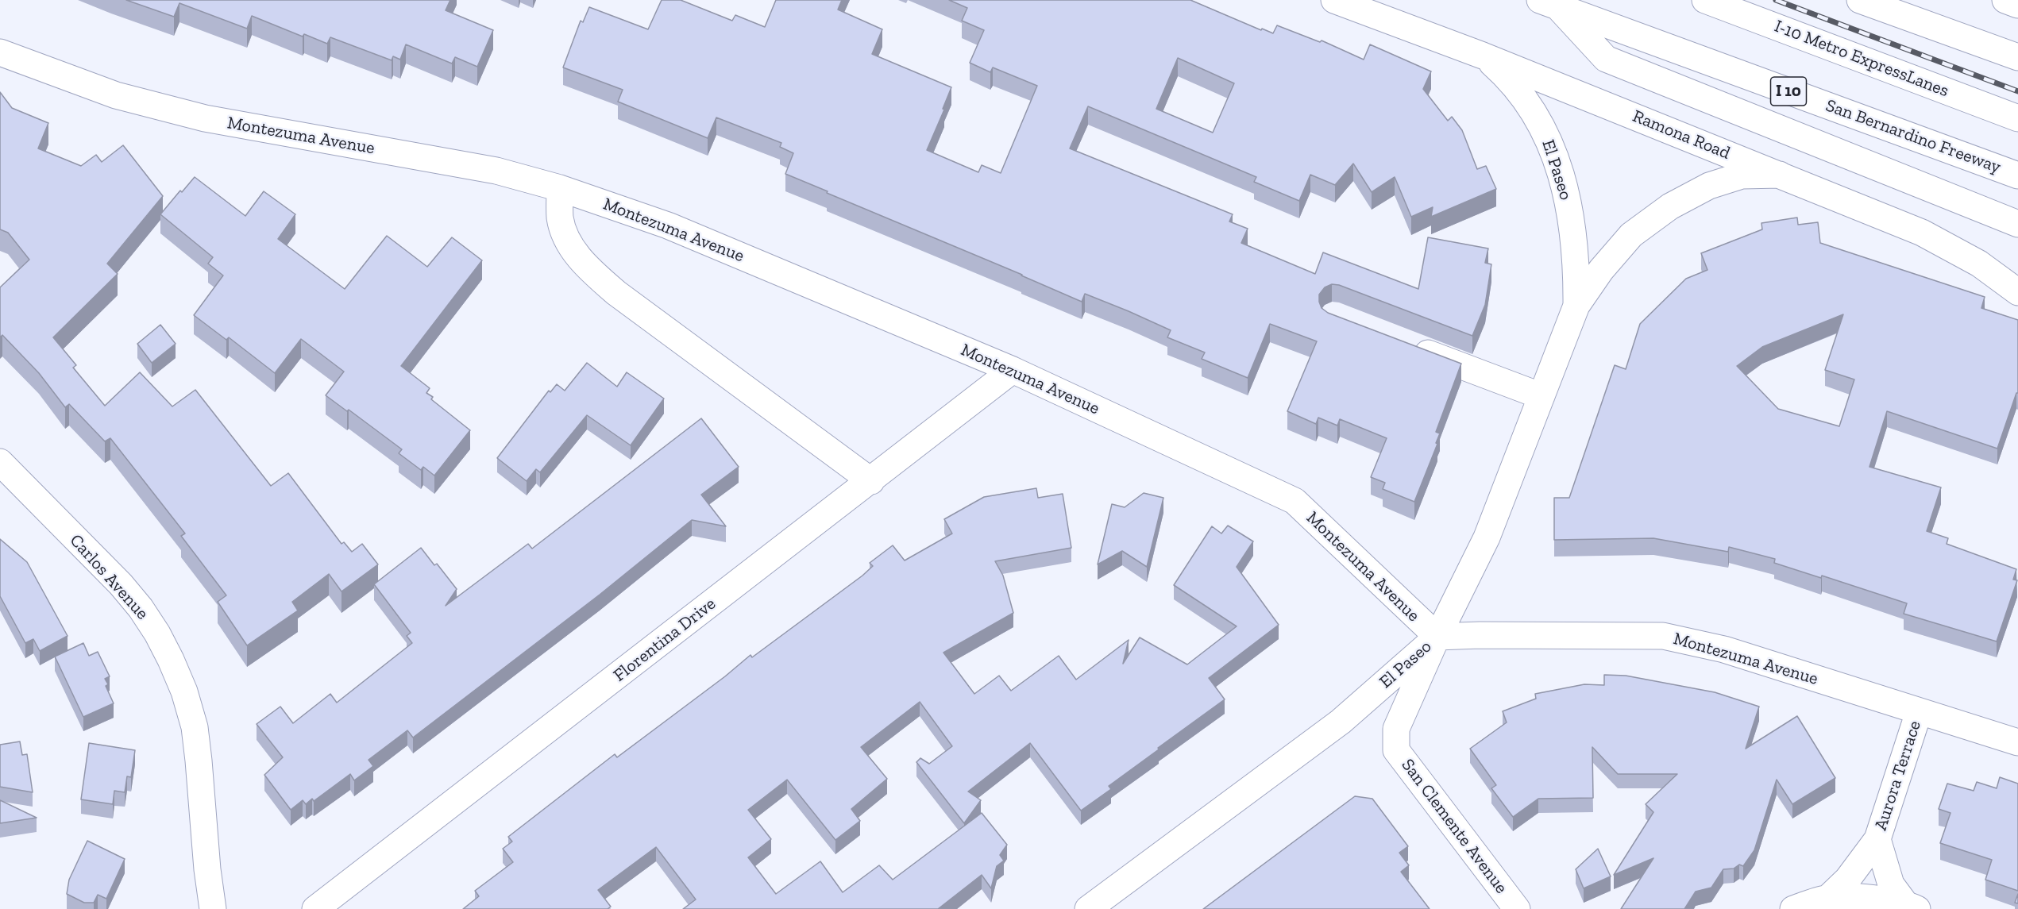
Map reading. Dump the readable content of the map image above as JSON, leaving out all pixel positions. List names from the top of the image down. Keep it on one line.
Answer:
{"streets":{"main road":["I-10 Metro ExpressLanes","I 10","Ramona Road","Montezuma Avenue","San Bernardino Freeway","El Paseo","Carlos Avenue","Florentina Drive","Aurora Terrace","San Clemente Avenue"]},"crossings":[["Ramona Road","El Paseo"],["Montezuma Avenue","El Paseo"],["Montezuma Avenue","Florentina Drive"],["Montezuma Avenue","Aurora Terrace"],["Montezuma Avenue","San Clemente Avenue"],["El Paseo","San Clemente Avenue"]]}
